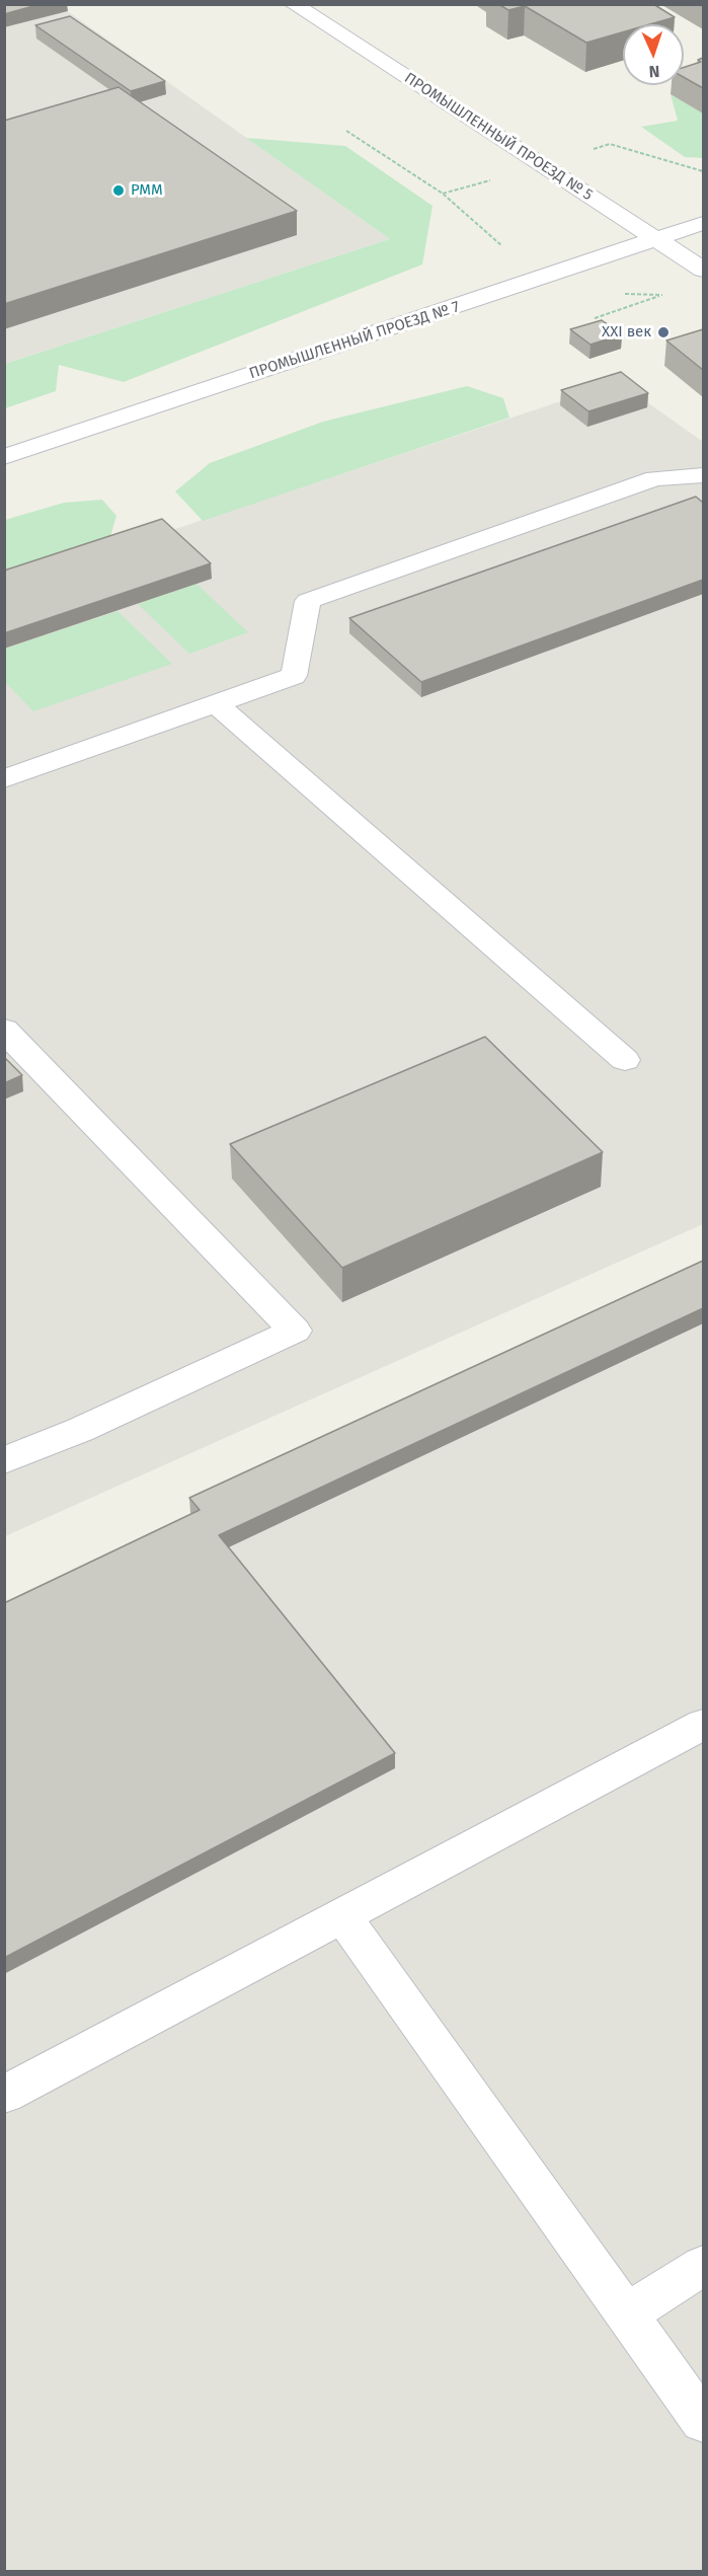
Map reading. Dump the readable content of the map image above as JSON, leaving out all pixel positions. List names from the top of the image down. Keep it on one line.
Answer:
{"streets":{"street":["ПРОМЫШЛЕННЫЙ ПРОЕЗД № 5","ПРОМЫШЛЕННЫЙ ПРОЕЗД № 7"]},"crossings":[["ПРОМЫШЛЕННЫЙ ПРОЕЗД № 5","ПРОМЫШЛЕННЫЙ ПРОЕЗД № 7"]],"places":["РММ","XXI век"],"north":"bottom"}
